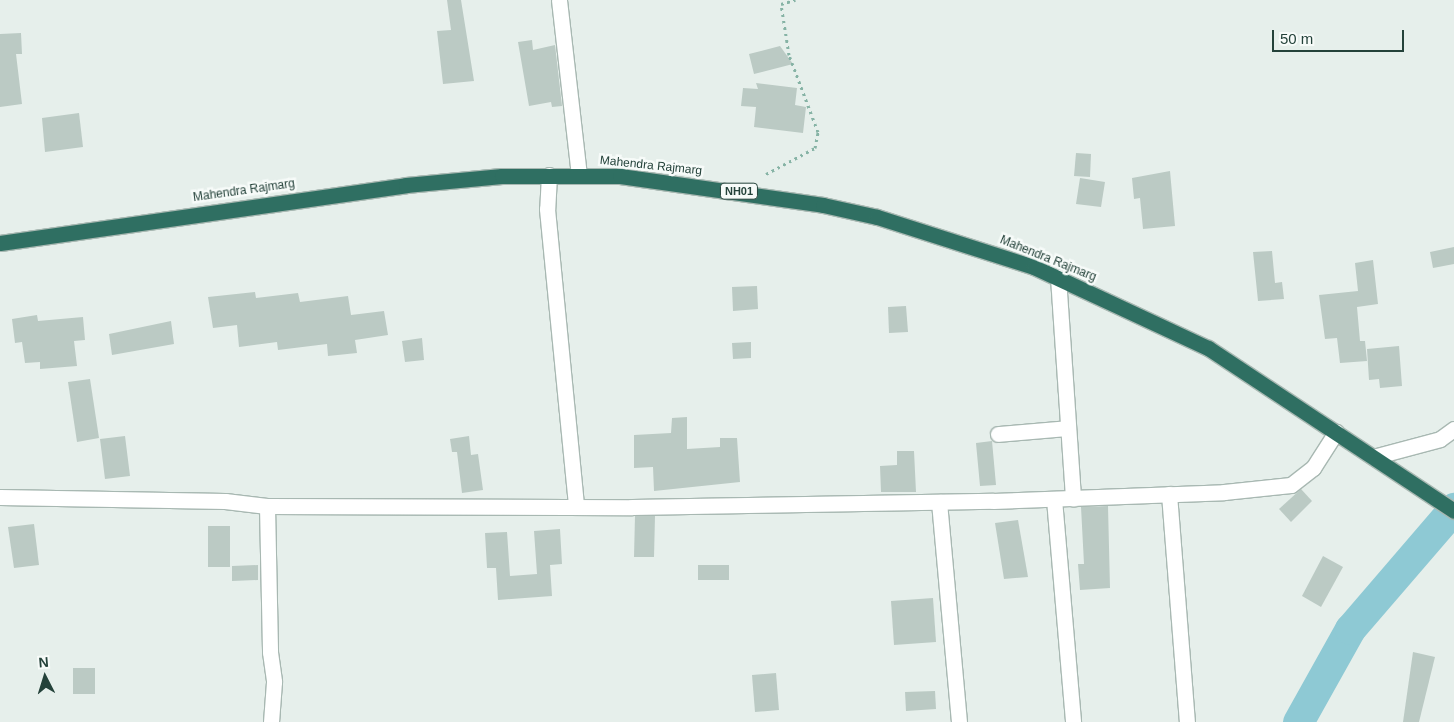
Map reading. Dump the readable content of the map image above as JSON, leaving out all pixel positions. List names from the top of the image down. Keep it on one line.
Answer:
{"streets":{"highway":["Mahendra Rajmarg","NH01"]},"scale_bar":"50 m","north":"top"}
